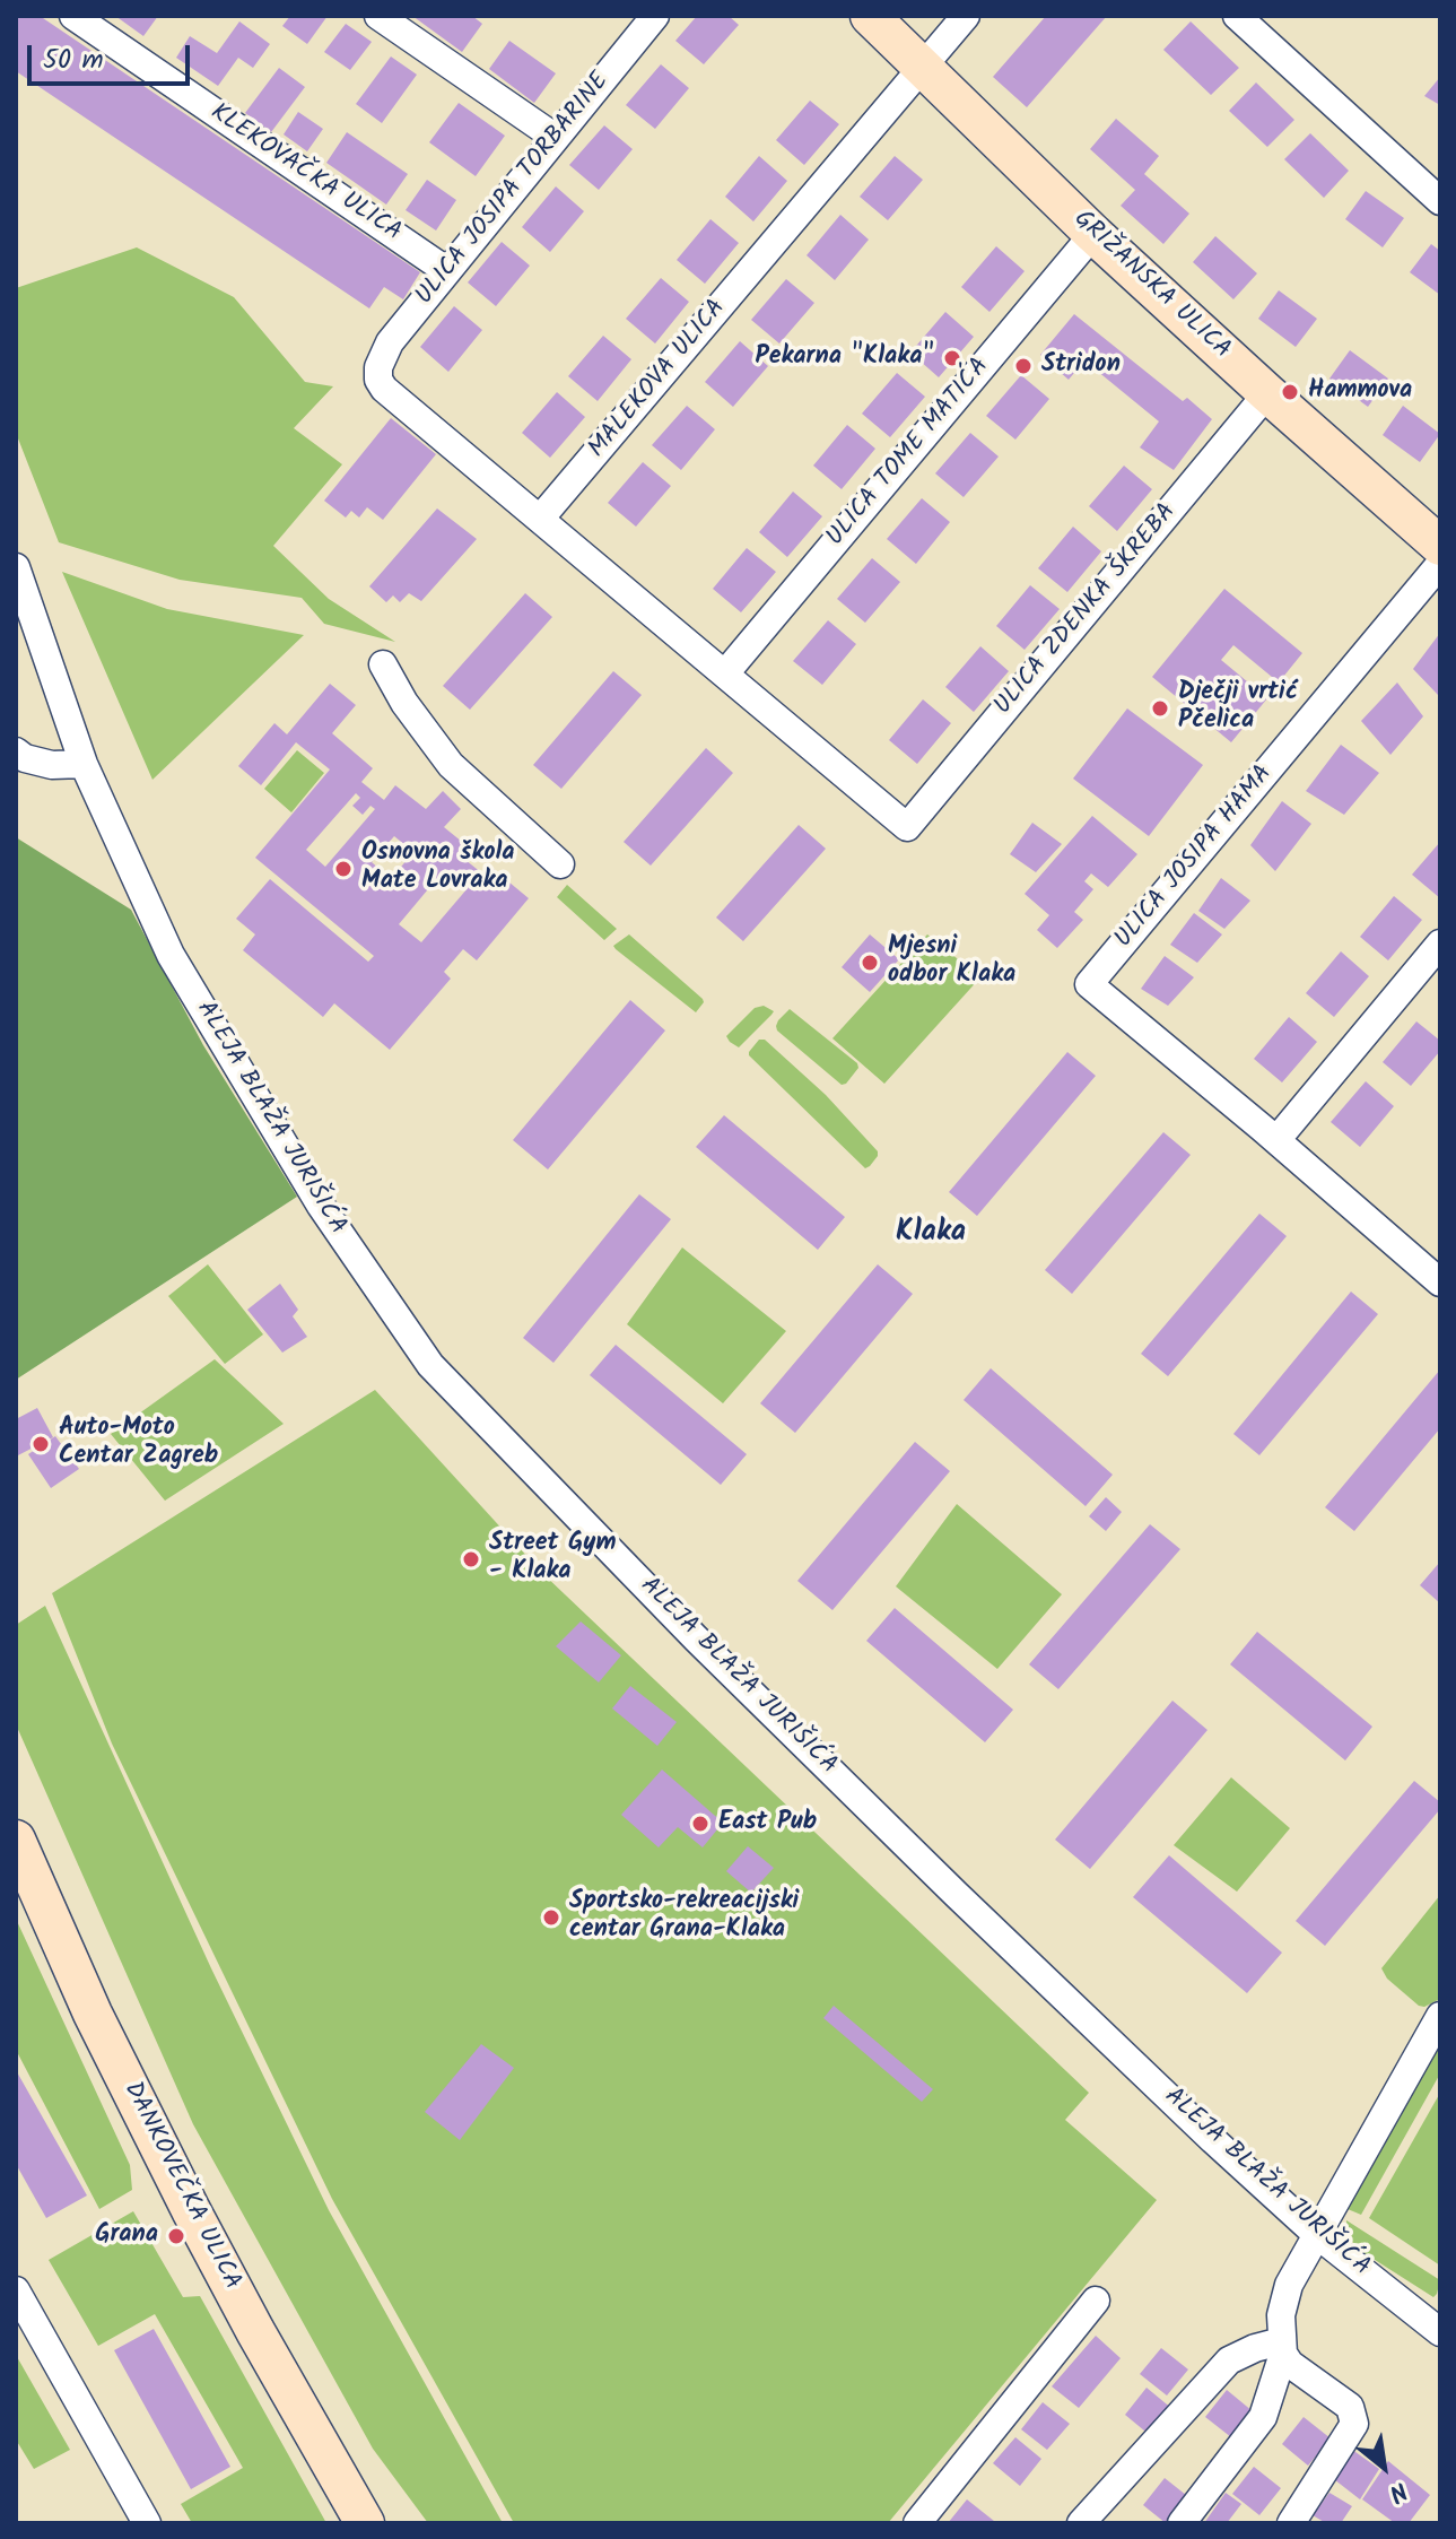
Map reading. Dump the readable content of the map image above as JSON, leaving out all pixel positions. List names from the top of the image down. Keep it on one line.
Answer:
{"streets":{"street":["KLEKOVAČKA ULICA","ULICA JOSIPA TORBARINE","GRIŽANSKA ULICA","MALEKOVA ULICA","ULICA TOME MATIĆA","ULICA ZDENKA ŠKREBA","ULICA JOSIPA HAMA","ALEJA BLAŽA JURIŠIĆA","DANKOVEČKA ULICA"]},"crossings":[["KLEKOVAČKA ULICA","ULICA JOSIPA TORBARINE"],["ULICA JOSIPA TORBARINE","MALEKOVA ULICA"],["GRIŽANSKA ULICA","MALEKOVA ULICA"],["GRIŽANSKA ULICA","ULICA TOME MATIĆA"],["GRIŽANSKA ULICA","ULICA ZDENKA ŠKREBA"],["ULICA TOME MATIĆA","ULICA ZDENKA ŠKREBA"]],"districts":["Klaka"],"places":["Pekarna \"Klaka\"","Stridon","Hammova","Dječji vrtić Pčelica","Osnovna škola Mate Lovraka","Mjesni odbor Klaka","Auto-Moto Centar Zagreb","Street Gym - Klaka","East Pub","Sportsko-rekreacijski centar Grana-Klaka","Grana"],"scale_bar":"50 m","north":"bottom right"}
